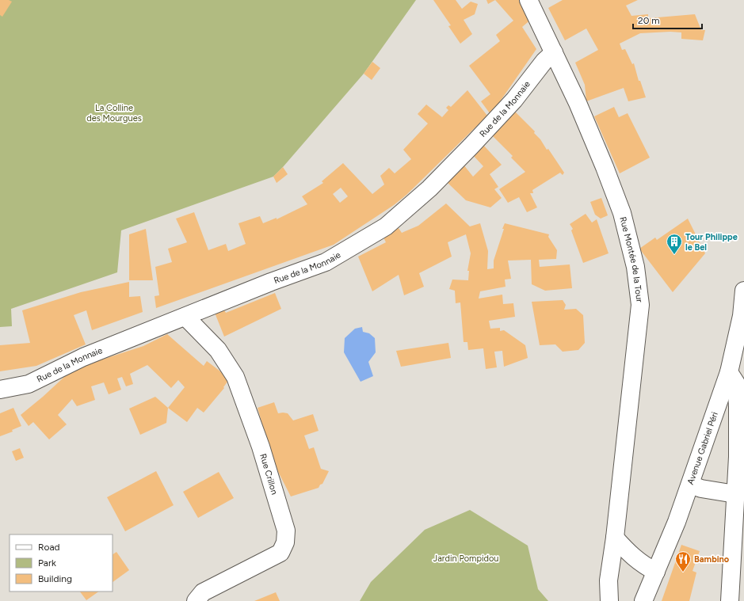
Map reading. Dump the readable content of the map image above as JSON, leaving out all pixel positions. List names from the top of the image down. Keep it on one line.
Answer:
{"streets":{"street":["Rue de la Monnaie","Rue Montée de la Tour","Avenue Gabriel Péri","Rue Crillon"]},"crossings":[["Rue de la Monnaie","Rue Montée de la Tour"],["Rue de la Monnaie","Rue Crillon"]],"parks":["La Colline des Mourgues","Jardin Pompidou"],"places":{"building":["Tour Philippe le Bel"],"restaurant":["Bambino"]},"legend":["Road","Park","Building"],"scale_bar":"20 m"}
